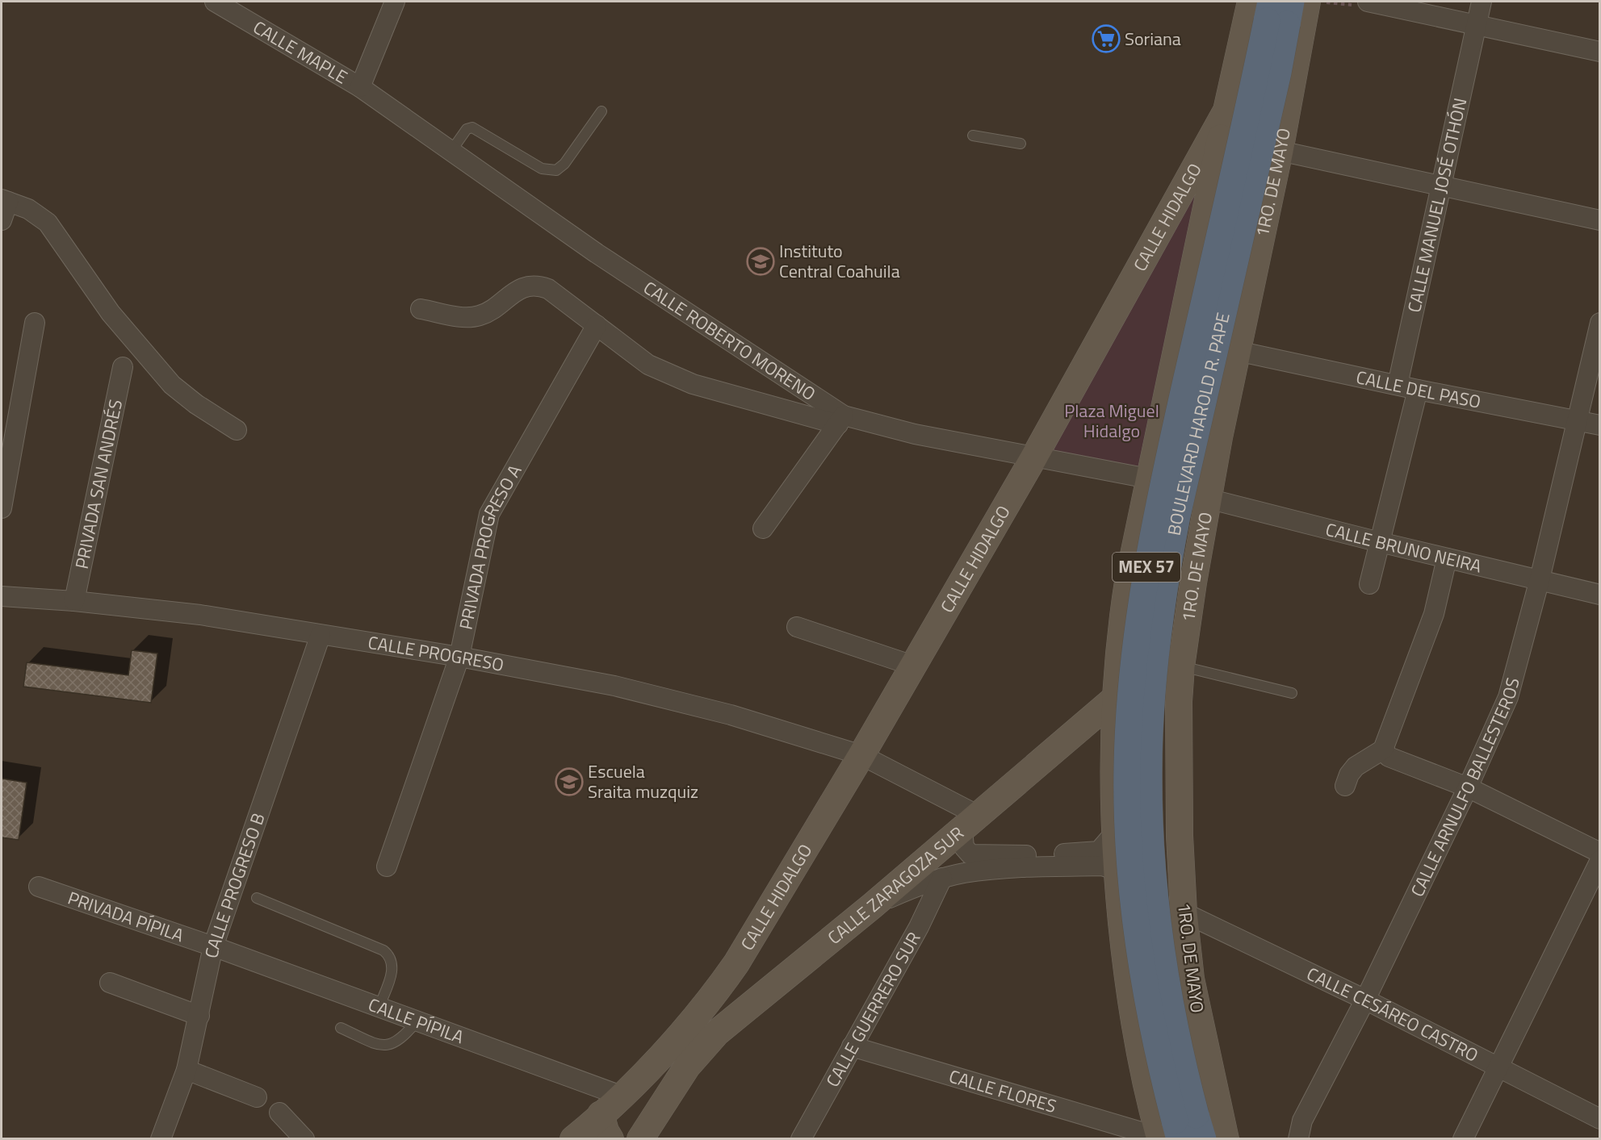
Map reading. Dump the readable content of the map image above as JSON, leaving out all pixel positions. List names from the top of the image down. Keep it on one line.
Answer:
{"streets":{"highway":["BOULEVARD HAROLD R. PAPE","MEX 57"],"main road":["1RO. DE MAYO","CALLE HIDALGO","CALLE ZARAGOZA SUR"],"street":["CALLE MAPLE","CALLE MANUEL JOSÉ OTHÓN","CALLE ROBERTO MORENO","CALLE DEL PASO","PRIVADA SAN ANDRÉS","CALLE BRUNO NEIRA","PRIVADA PROGRESO A","CALLE PROGRESO","CALLE ARNULFO BALLESTEROS","CALLE PROGRESO B","PRIVADA PÍPILA","CALLE GUERRERO SUR","CALLE CESÁREO CASTRO","CALLE PÍPILA","CALLE FLORES"]},"crossings":[["CALLE MAPLE","CALLE ROBERTO MORENO"],["1RO. DE MAYO","CALLE DEL PASO"],["1RO. DE MAYO","CALLE BRUNO NEIRA"],["1RO. DE MAYO","CALLE ZARAGOZA SUR"],["1RO. DE MAYO","CALLE CESÁREO CASTRO"],["CALLE MANUEL JOSÉ OTHÓN","CALLE DEL PASO"],["CALLE HIDALGO","CALLE ROBERTO MORENO"],["CALLE HIDALGO","CALLE PROGRESO"],["CALLE HIDALGO","CALLE PÍPILA"],["CALLE DEL PASO","CALLE ARNULFO BALLESTEROS"],["BOULEVARD HAROLD R. PAPE","CALLE FLORES"],["PRIVADA SAN ANDRÉS","CALLE PROGRESO"],["CALLE BRUNO NEIRA","CALLE ARNULFO BALLESTEROS"],["PRIVADA PROGRESO A","CALLE PROGRESO"],["CALLE PROGRESO","CALLE PROGRESO B"],["CALLE PROGRESO","CALLE ZARAGOZA SUR"],["CALLE ARNULFO BALLESTEROS","CALLE CESÁREO CASTRO"],["CALLE PROGRESO B","PRIVADA PÍPILA"],["CALLE PROGRESO B","CALLE PÍPILA"],["PRIVADA PÍPILA","CALLE PÍPILA"],["CALLE GUERRERO SUR","CALLE FLORES"]],"parks":["Plaza Miguel Hidalgo"],"places":{"supermarket":["Soriana"],"school or university":["Instituto Central Coahuila","Escuela Sraita muzquiz"]}}
